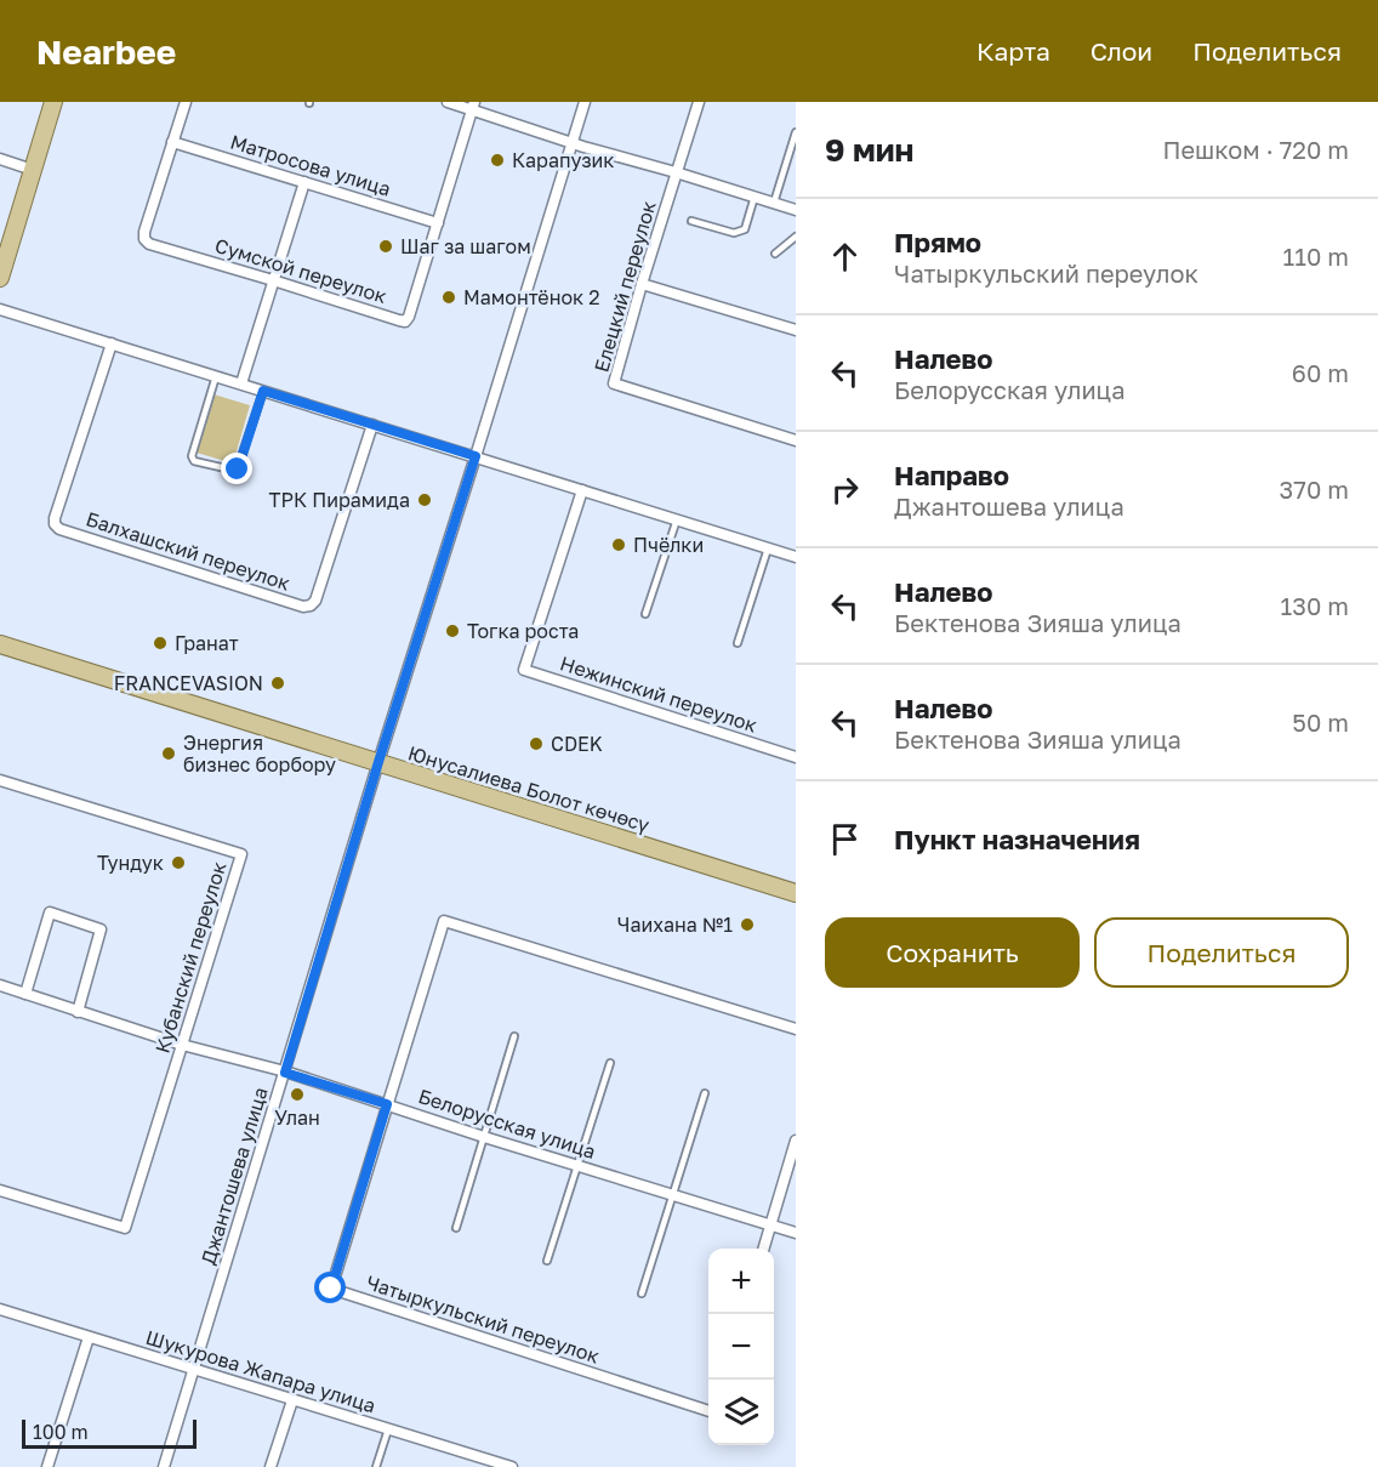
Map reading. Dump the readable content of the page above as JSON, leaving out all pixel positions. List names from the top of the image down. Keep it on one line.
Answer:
{"streets":{"main road":["Юнусалиева Болот көчөсү"],"street":["Матросова улица","Сумской переулок","Елецкий переулок","Балхашский переулок","Нежинский переулок","Кубанский переулок","Белорусская улица","Джантошева улица","Чатыркульский переулок","Шукурова Жапара улица"]},"crossings":[["Матросова улица","Сумской переулок"],["Юнусалиева Болот көчөсү","Джантошева улица"],["Кубанский переулок","Белорусская улица"],["Белорусская улица","Джантошева улица"],["Белорусская улица","Чатыркульский переулок"],["Джантошева улица","Шукурова Жапара улица"]],"places":["Карапузик","Шаг за шагом","Мамонтёнок 2","ТРК Пирамида","Пчёлки","Тогка роста","Гранат","FRANCEVASION","CDEK","Энергия бизнес борбору","Тундук","Чаихана №1","Улан"],"scale_bar":"100 m","page":{"header":"Nearbee","nav":["Карта","Слои","Поделиться"],"heading":["9 мин","Пешком · 720 m"],"list":[["Прямо","Чатыркульский переулок","110 m"],["Налево","Белорусская улица","60 m"],["Направо","Джантошева улица","370 m"],["Налево","Бектенова Зияша улица","130 m"],["Налево","Бектенова Зияша улица","50 m"],"Пункт назначения"],"buttons":["Сохранить","Поделиться"],"map_buttons":["+","−"],"scale":"100 m"}}
